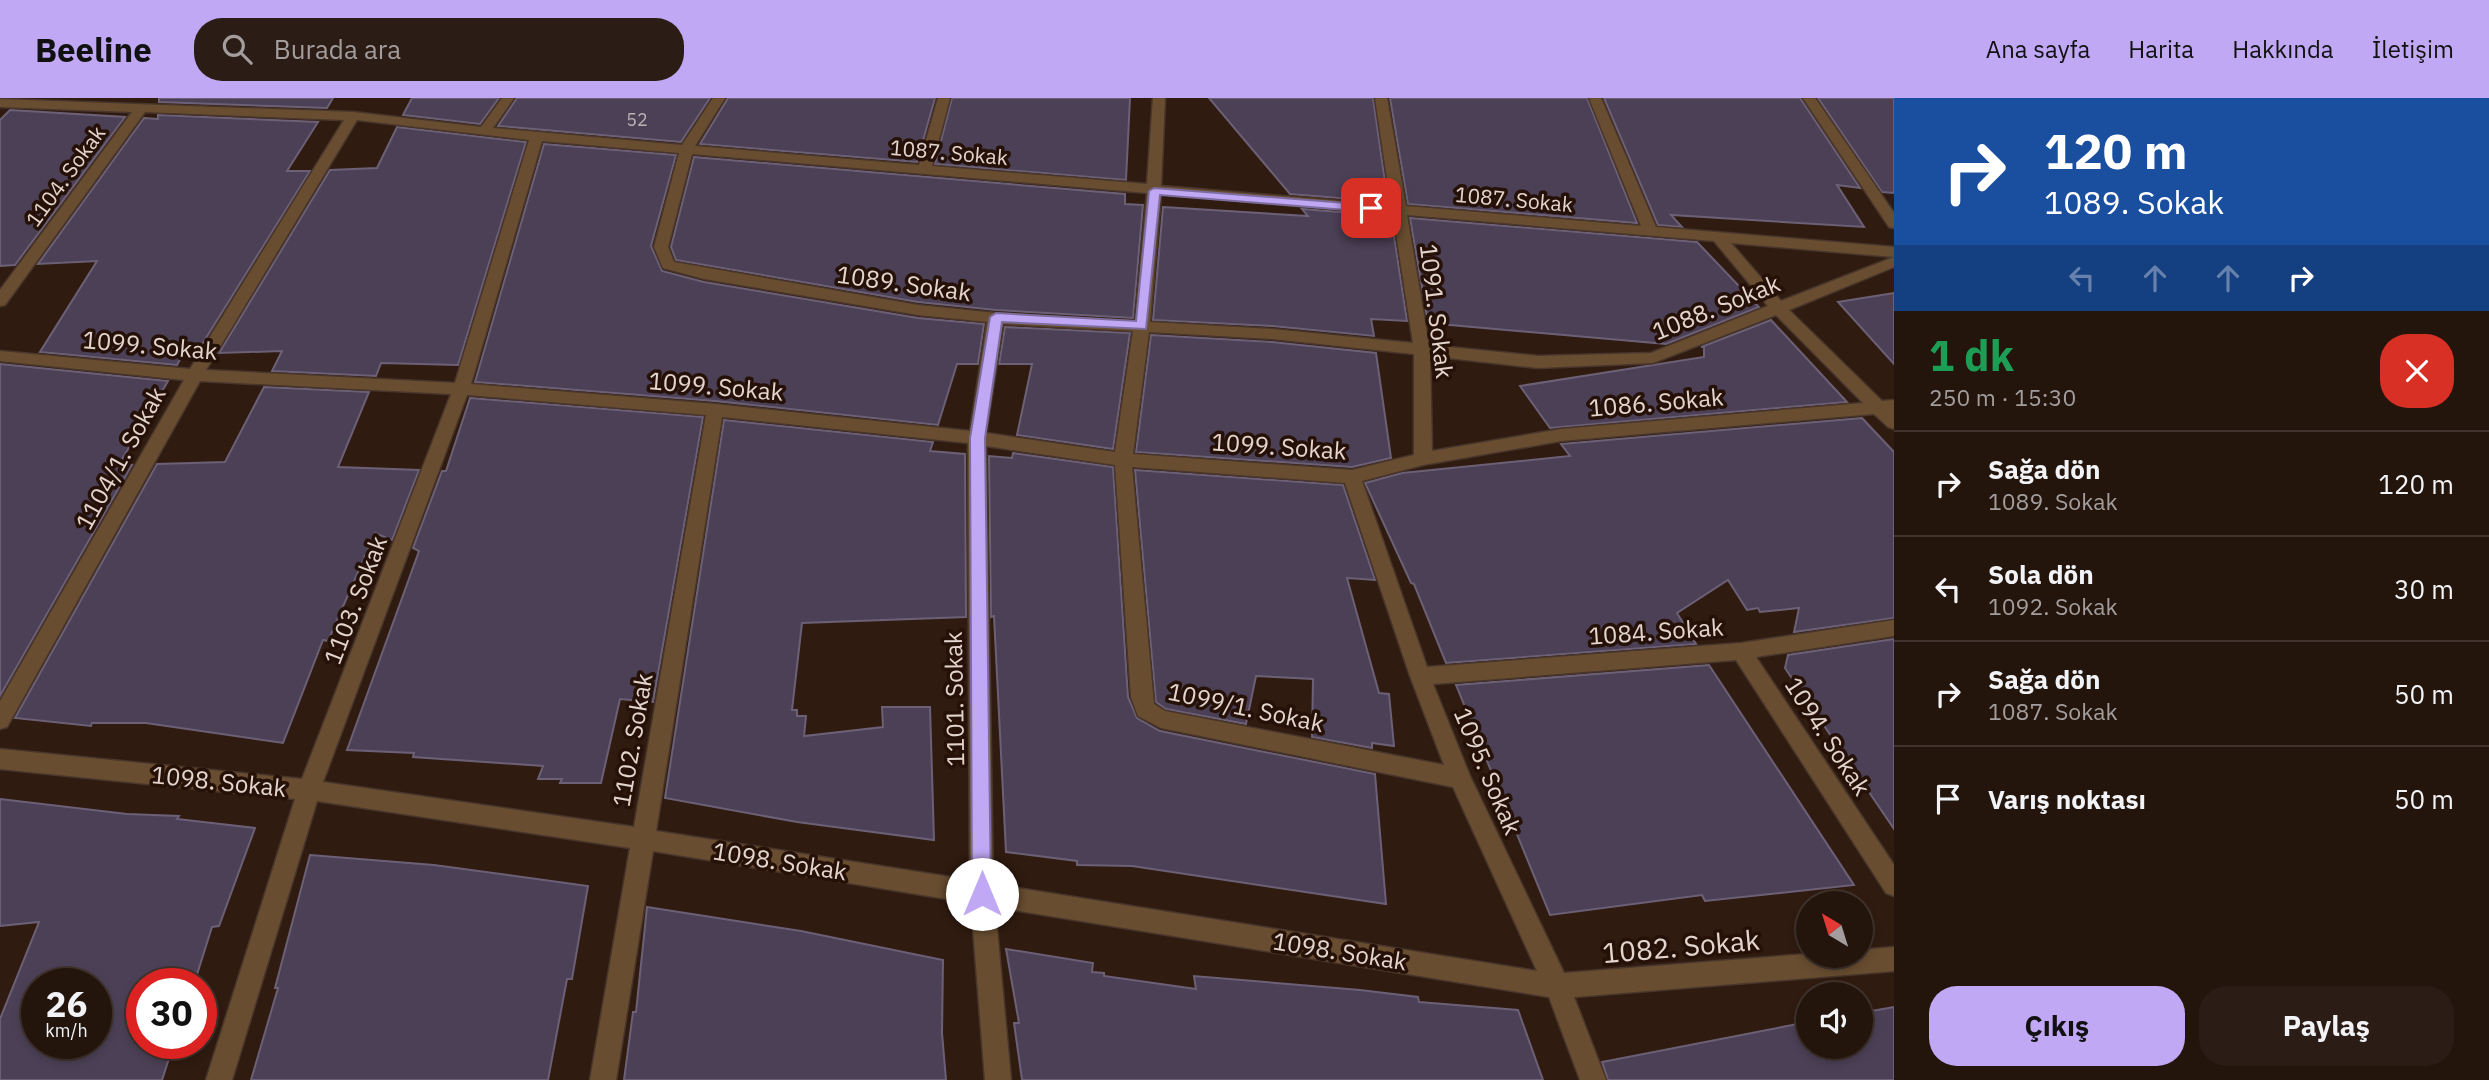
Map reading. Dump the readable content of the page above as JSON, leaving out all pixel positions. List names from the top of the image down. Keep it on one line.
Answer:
{"streets":{"street":["1087. Sokak","1104. Sokak","1089. Sokak","1088. Sokak","1091. Sokak","1099. Sokak","1086. Sokak","1104/1. Sokak","1103. Sokak","1084. Sokak","1101. Sokak","1099/1. Sokak","1094. Sokak","1102. Sokak","1095. Sokak","1098. Sokak","1082. Sokak"]},"crossings":[["1087. Sokak","1104. Sokak"],["1087. Sokak","1089. Sokak"],["1087. Sokak","1091. Sokak"],["1087. Sokak","1104/1. Sokak"],["1087. Sokak","1103. Sokak"],["1089. Sokak","1088. Sokak"],["1089. Sokak","1091. Sokak"],["1089. Sokak","1101. Sokak"],["1088. Sokak","1091. Sokak"],["1091. Sokak","1099. Sokak"],["1091. Sokak","1086. Sokak"],["1099. Sokak","1086. Sokak"],["1099. Sokak","1104/1. Sokak"],["1099. Sokak","1103. Sokak"],["1099. Sokak","1101. Sokak"],["1099. Sokak","1099/1. Sokak"],["1099. Sokak","1102. Sokak"],["1099. Sokak","1095. Sokak"],["1103. Sokak","1098. Sokak"],["1084. Sokak","1094. Sokak"],["1084. Sokak","1095. Sokak"],["1101. Sokak","1098. Sokak"],["1099/1. Sokak","1095. Sokak"],["1102. Sokak","1098. Sokak"],["1095. Sokak","1098. Sokak"],["1095. Sokak","1082. Sokak"],["1098. Sokak","1082. Sokak"]],"house_numbers":["52"],"north":"top left","page":{"header":"Beeline","search":"Burada ara","nav":["Ana sayfa","Harita","Hakkında","İletişim"],"turn":["120 m","1089. Sokak"],"heading":["1 dk","250 m · 15:30"],"list":[{"name":"Sağa dön","note":"1089. Sokak","value":"120 m"},{"name":"Sola dön","note":"1092. Sokak","value":"30 m"},{"name":"Sağa dön","note":"1087. Sokak","value":"50 m"},{"name":"Varış noktası","value":"50 m"}],"speed":"26 km/h","limit":"30","buttons":["Çıkış","Paylaş"]}}
